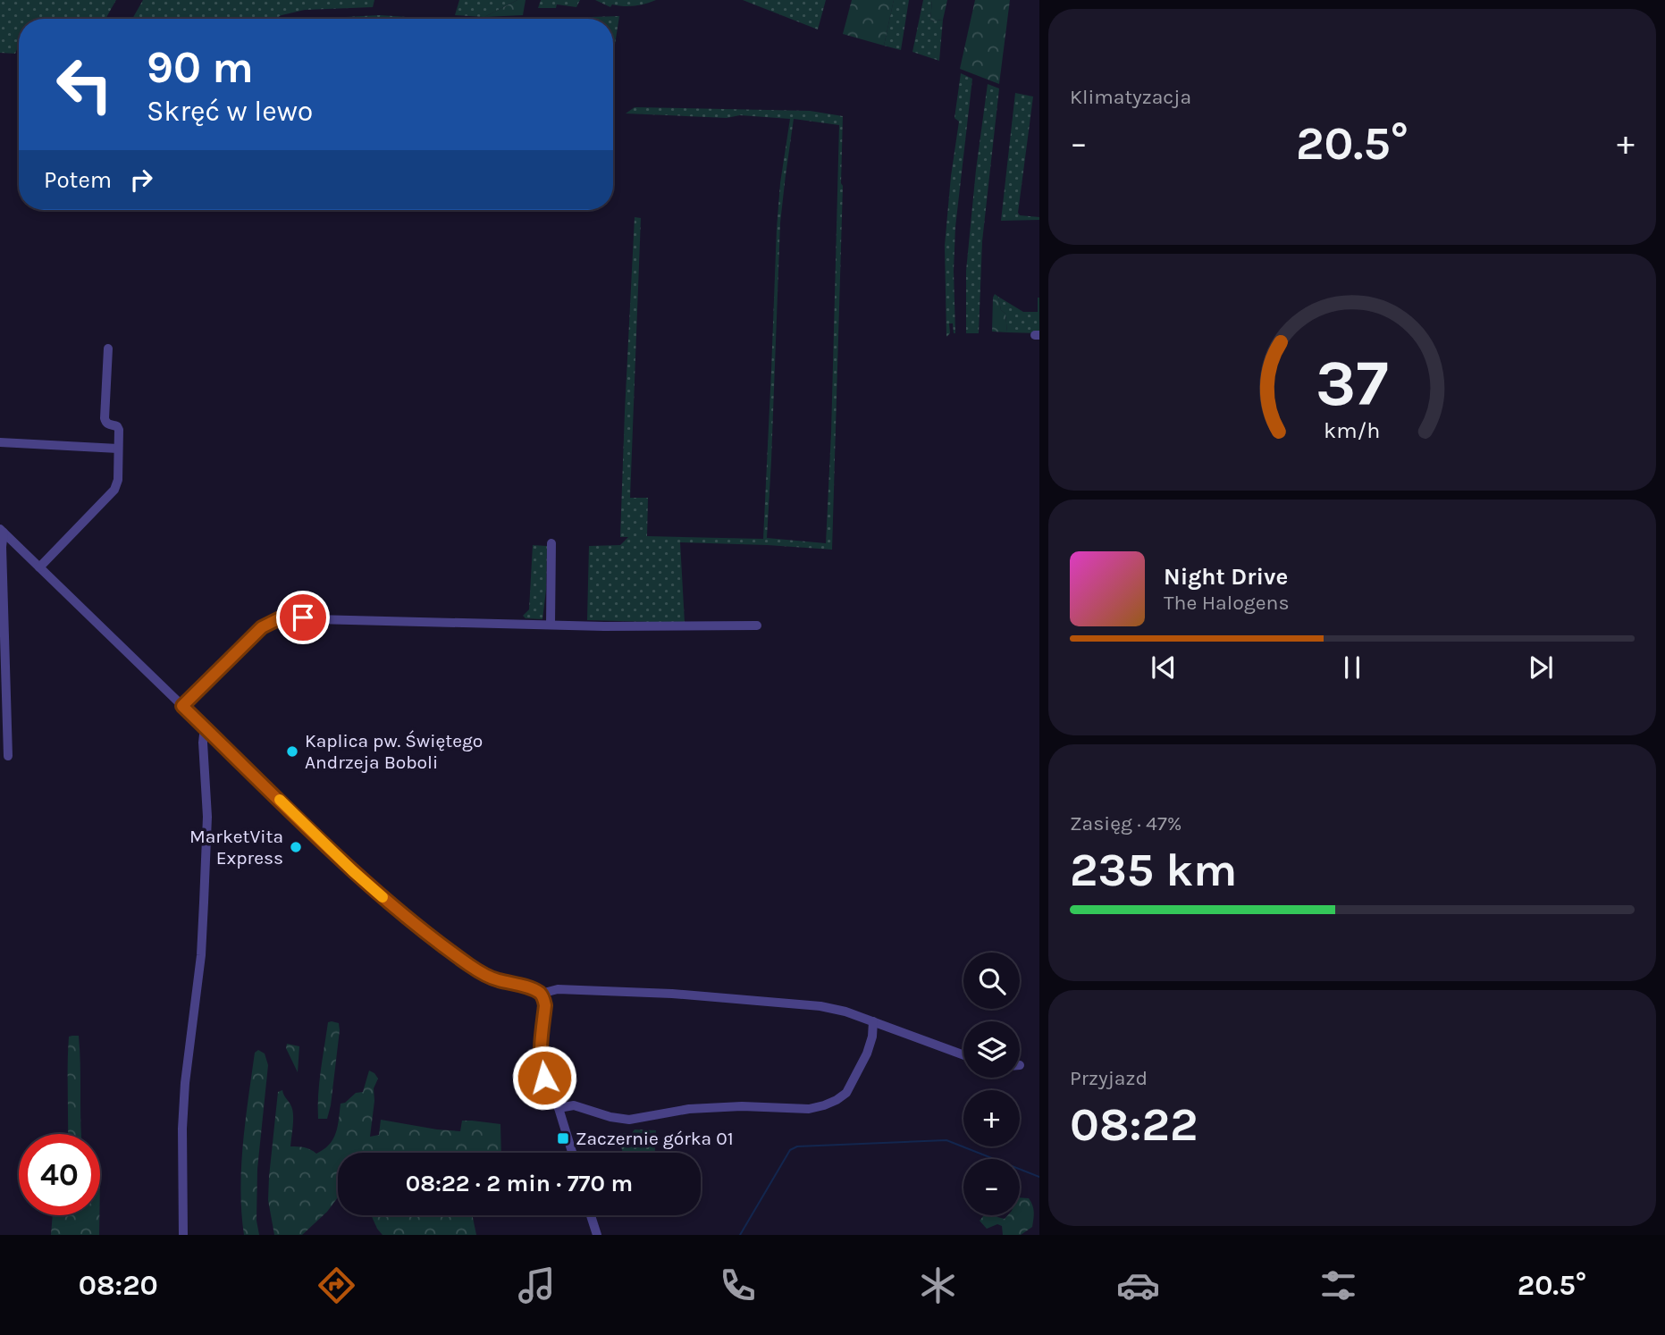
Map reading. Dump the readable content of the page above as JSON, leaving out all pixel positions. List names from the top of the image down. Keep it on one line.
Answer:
{"places":{"other":["Kaplica pw. Świętego Andrzeja Boboli","MarketVita Express"],"transit":["Zaczernie górka 01"]},"page":{"tile":["Klimatyzacja",["Zasięg · 47%","235 km"],["Przyjazd","08:22"]],"turn":["90 m","Skręć w lewo"],"heat":["−","20.5°","+"],"then":"Potem","song":["Night Drive","The Halogens"],"map_buttons":["+","−"],"limit":"40","trip":"08:22 · 2 min · 770 m","tabs":["08:20","20.5°"],"gauge":["37","km/h"]}}
